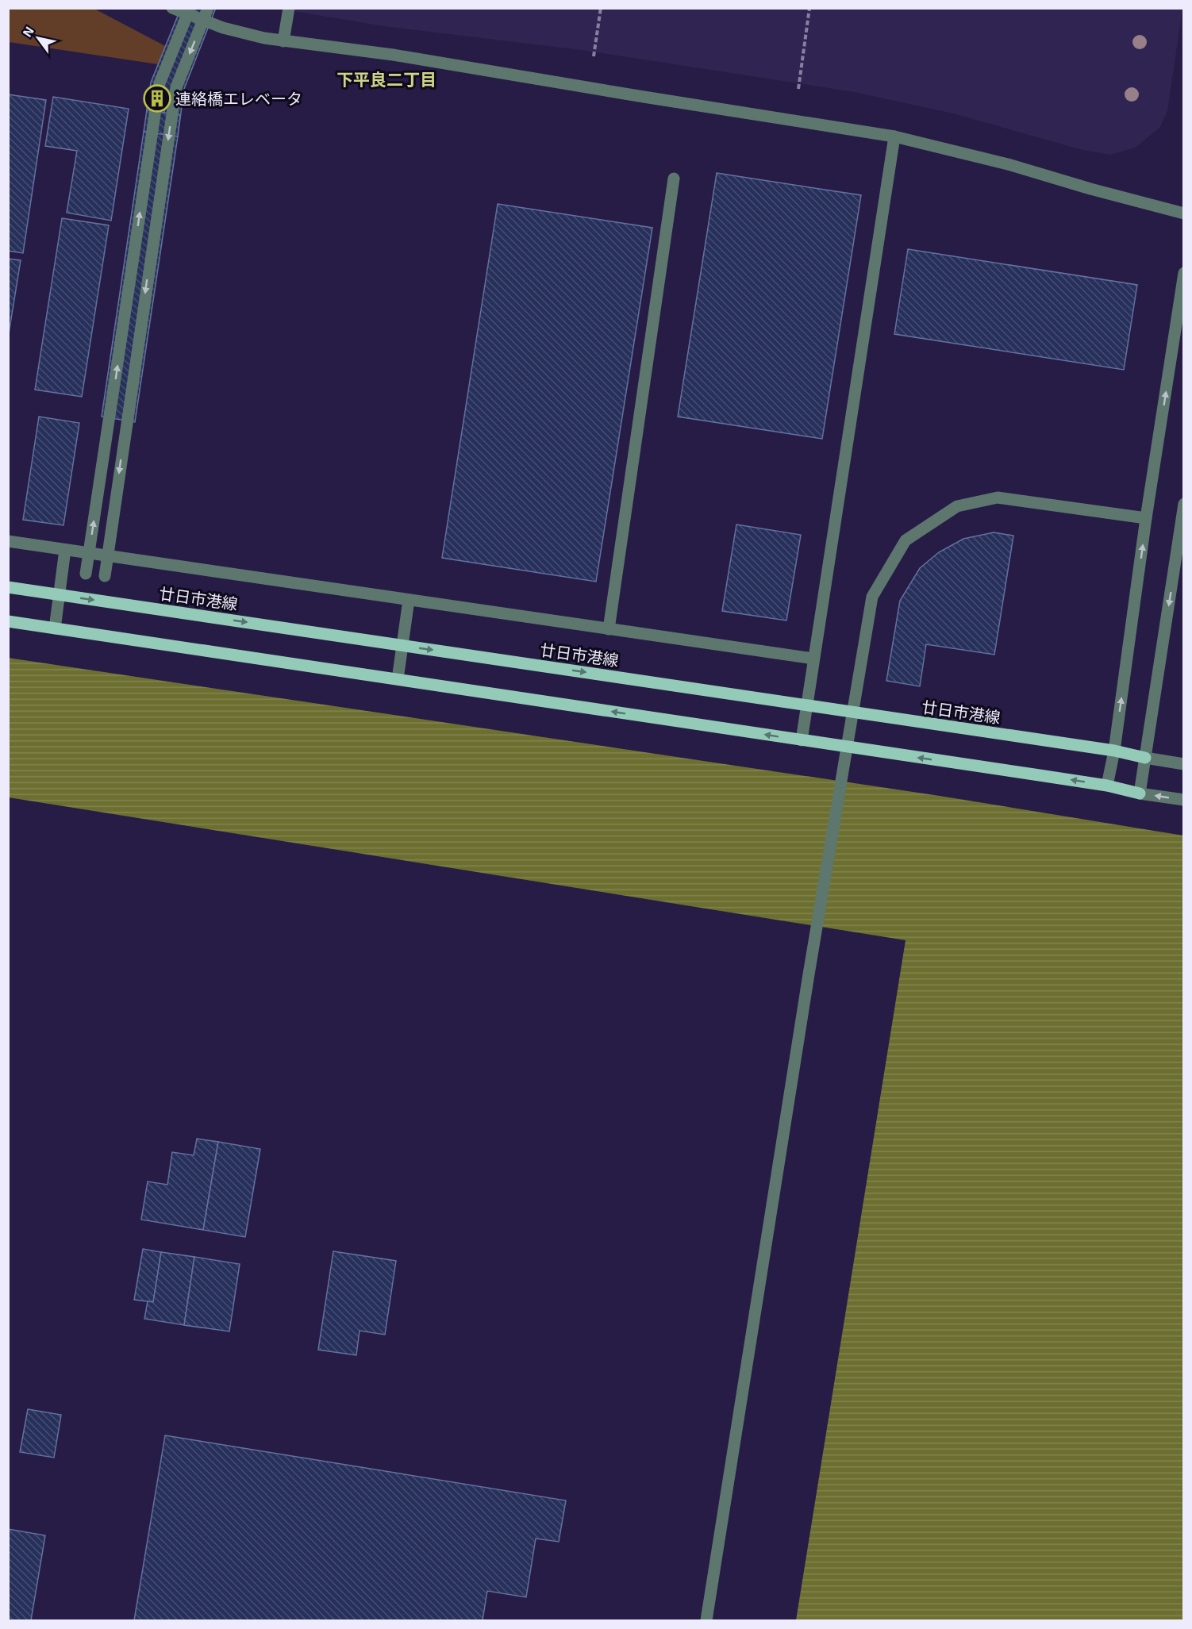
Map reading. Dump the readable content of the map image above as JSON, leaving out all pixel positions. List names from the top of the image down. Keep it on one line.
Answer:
{"streets":{"main road":["廿日市港線"]},"districts":["下平良二丁目"],"places":{"building":["連絡橋エレベータ"]},"north":"top left"}
